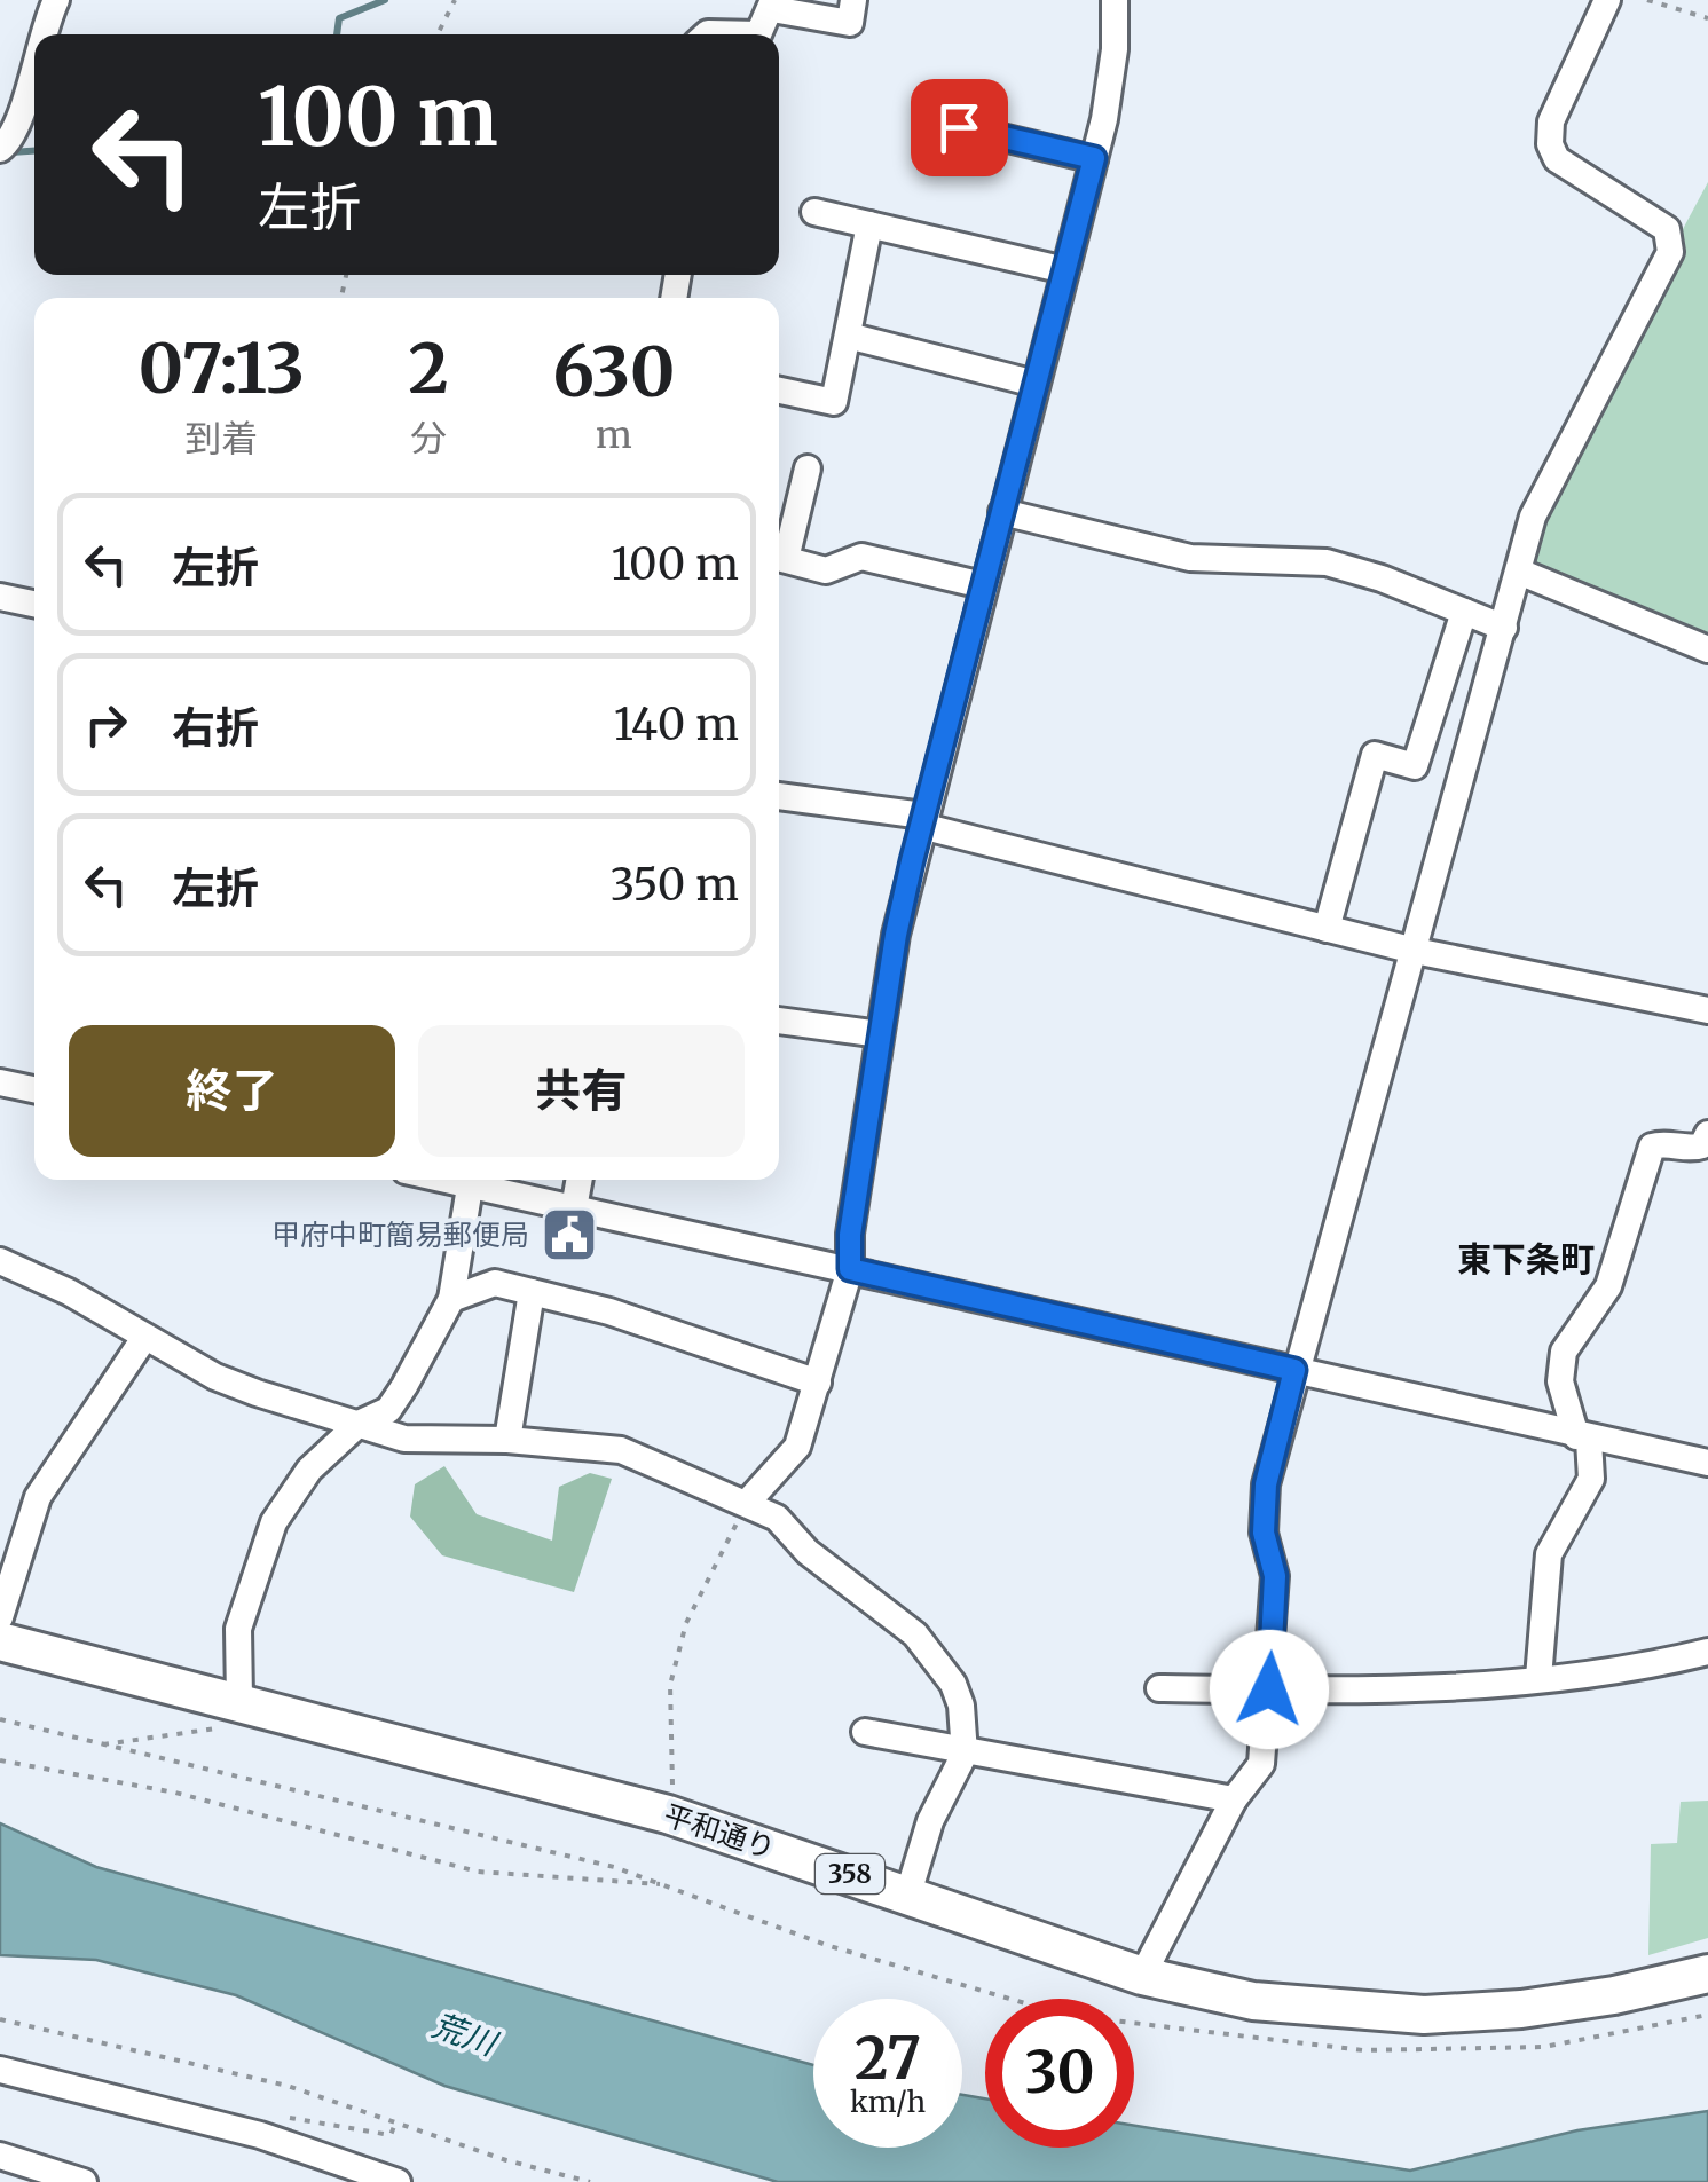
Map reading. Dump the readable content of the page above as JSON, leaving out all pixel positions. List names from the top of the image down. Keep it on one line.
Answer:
{"streets":{"highway":["平和通り","358"]},"districts":["東下条町"],"water":["荒川"],"places":{"public building":["甲府中町簡易郵便局"]},"page":{"turn":["100 m","左折"],"eta":["07:13","到着","2","分","630","m"],"list":[{"name":"左折","value":"100 m"},{"name":"右折","value":"140 m"},{"name":"左折","value":"350 m"}],"buttons":["終了","共有"],"speed":"27 km/h","limit":"30"}}
